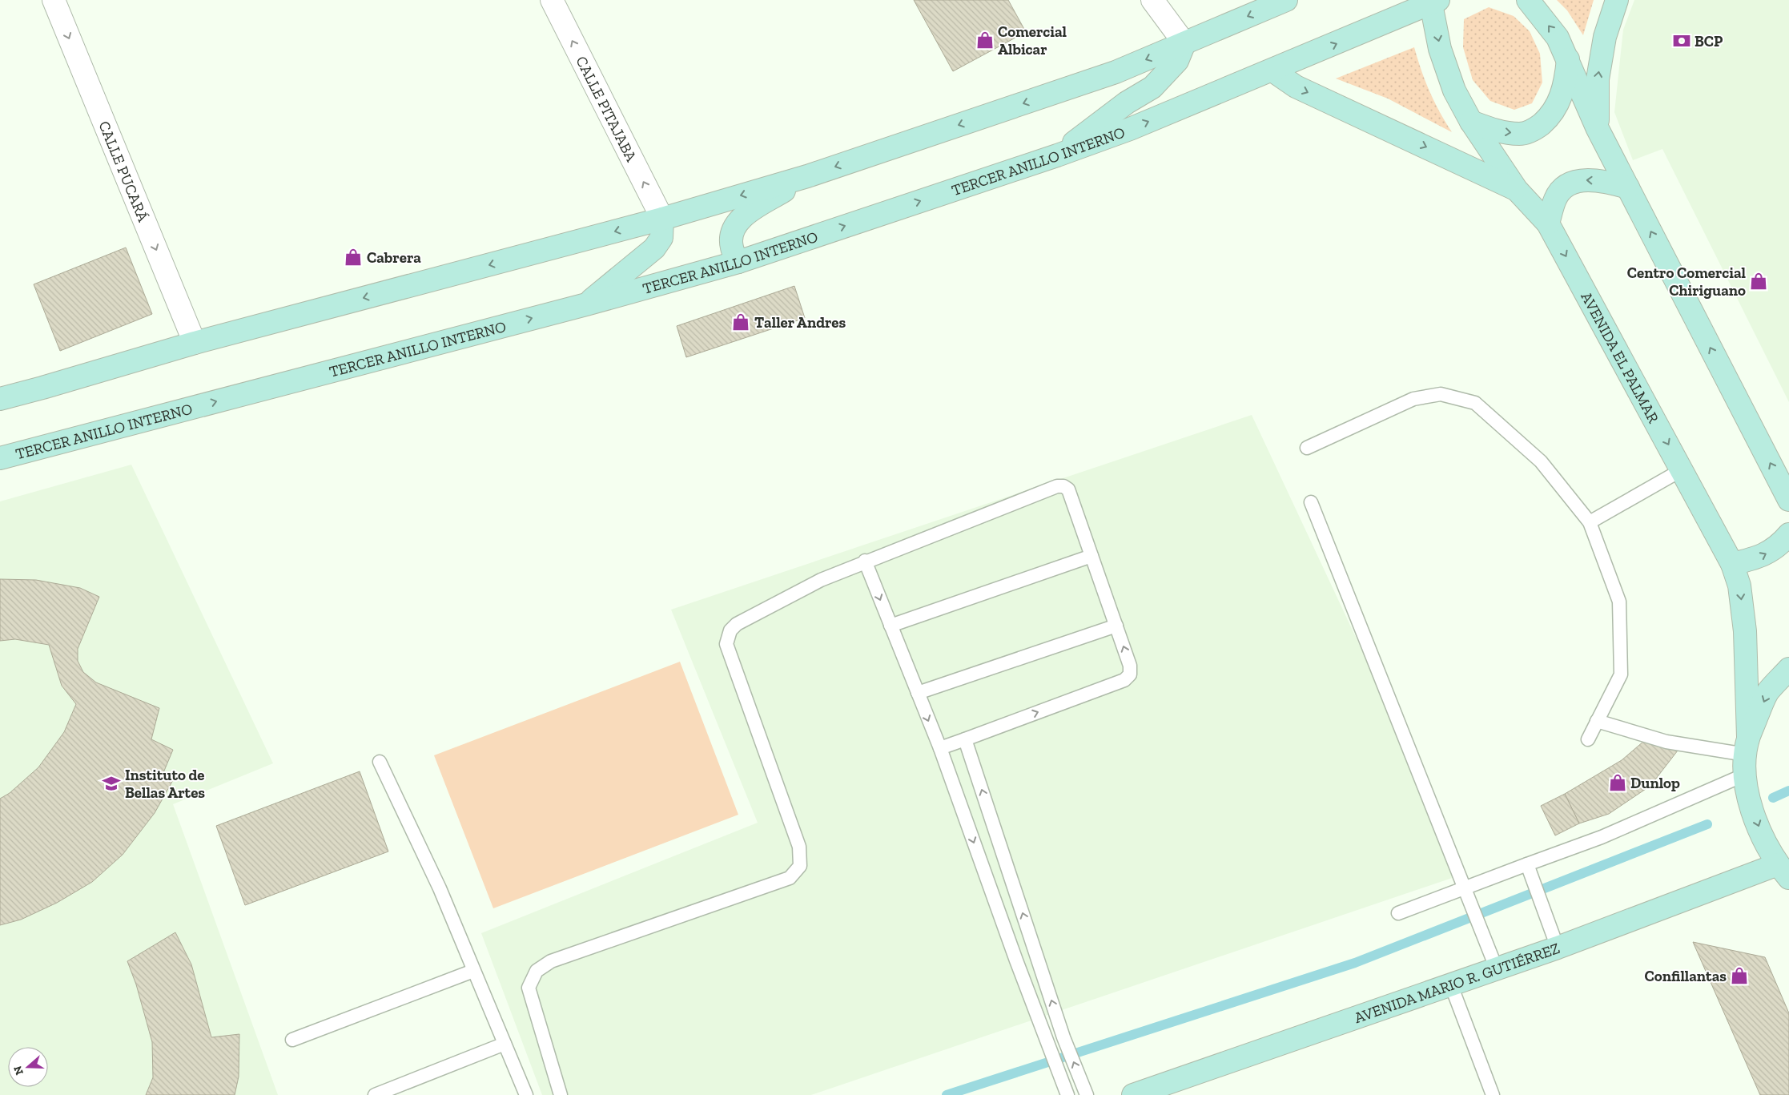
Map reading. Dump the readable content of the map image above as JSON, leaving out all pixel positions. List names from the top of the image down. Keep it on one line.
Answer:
{"streets":{"main road":["TERCER ANILLO INTERNO","AVENIDA EL PALMAR","AVENIDA MARIO R. GUTIÉRREZ"],"street":["CALLE PITAJABA","CALLE PUCARÁ"]},"crossings":[["TERCER ANILLO INTERNO","AVENIDA EL PALMAR"],["AVENIDA EL PALMAR","AVENIDA MARIO R. GUTIÉRREZ"]],"one_way":["CALLE PITAJABA","CALLE PUCARÁ"],"places":{"shop":["Comercial Albicar","Cabrera","Centro Comercial Chiriguano","Taller Andres","Dunlop","Confillantas"],"bank":["BCP"],"school or university":["Instituto de Bellas Artes"]},"north":"left"}
